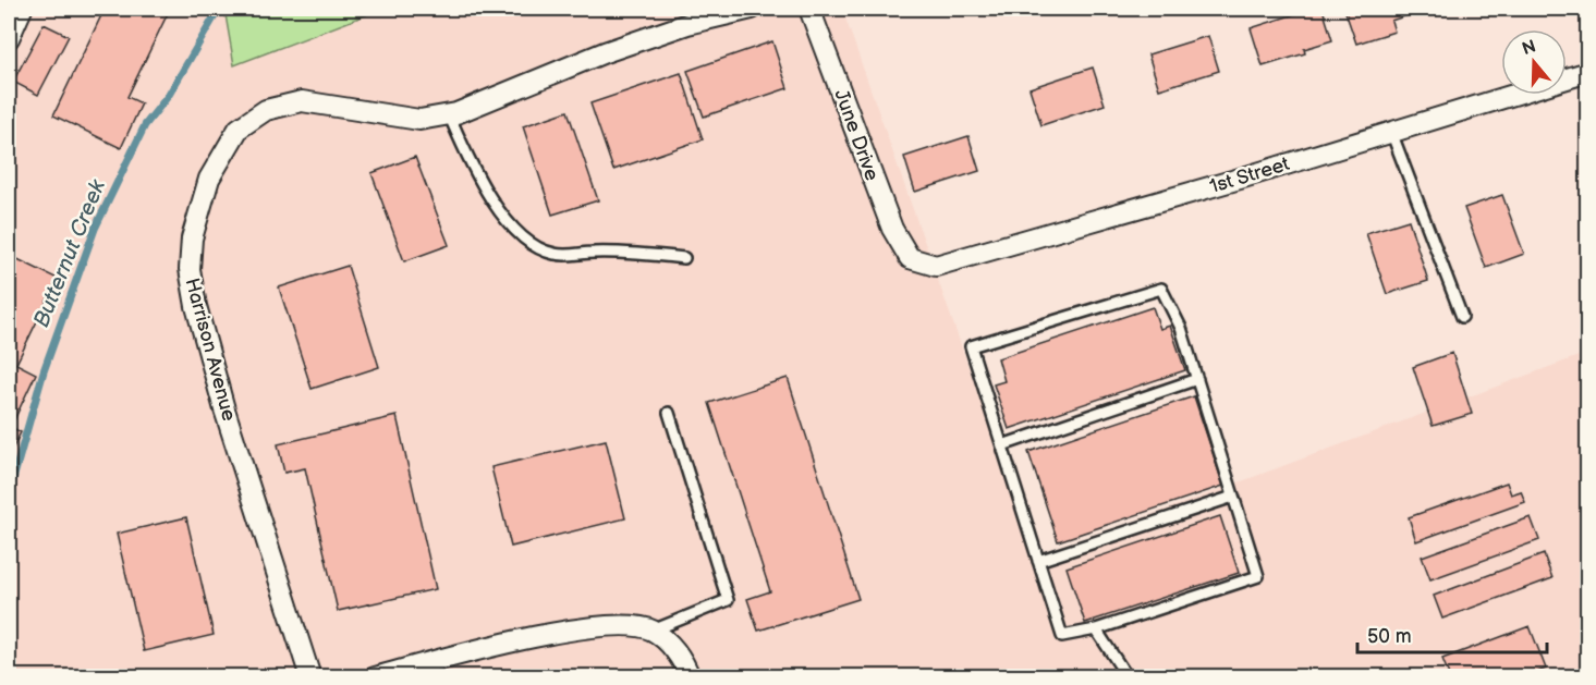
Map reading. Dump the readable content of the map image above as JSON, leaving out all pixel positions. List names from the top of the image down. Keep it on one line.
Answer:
{"streets":{"street":["June Drive","1st Street","Harrison Avenue"]},"crossings":[["June Drive","1st Street"]],"water":["Butternut Creek"],"scale_bar":"50 m","north":"top"}
